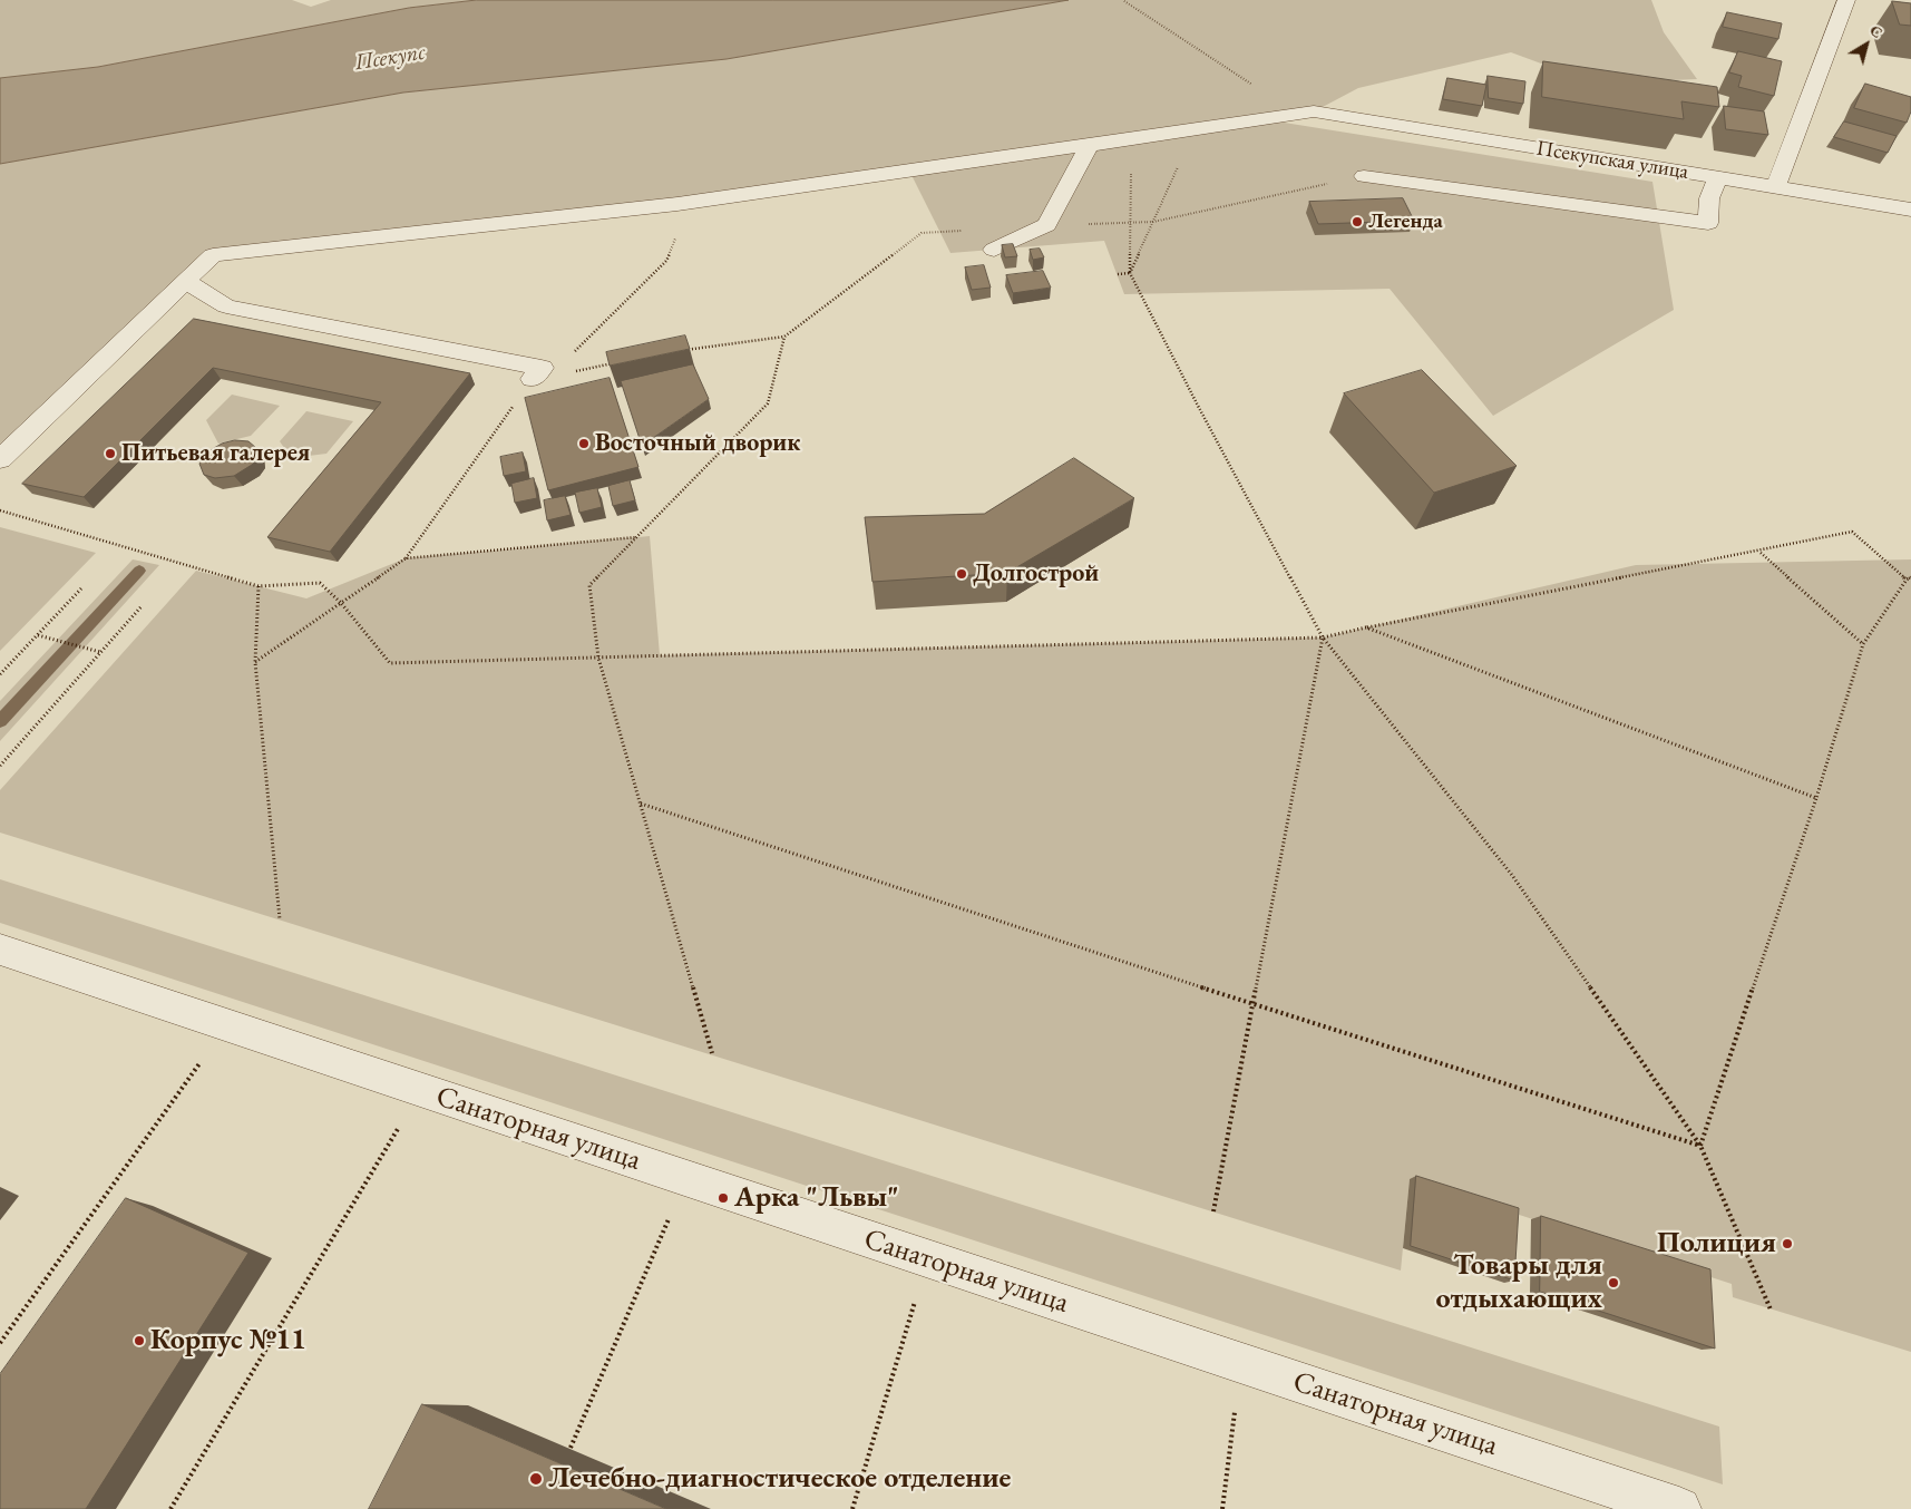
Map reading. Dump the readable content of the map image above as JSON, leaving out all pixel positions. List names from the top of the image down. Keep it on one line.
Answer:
{"streets":{"street":["Псекупская улица","Санаторная улица"]},"water":["Псекупс"],"places":["Легенда","Восточный дворик","Питьевая галерея","Долгострой","Арка \"Львы\"","Полиция","Товары для отдыхающих","Корпус №11","Лечебно-диагностическое отделение"],"north":"top right"}
